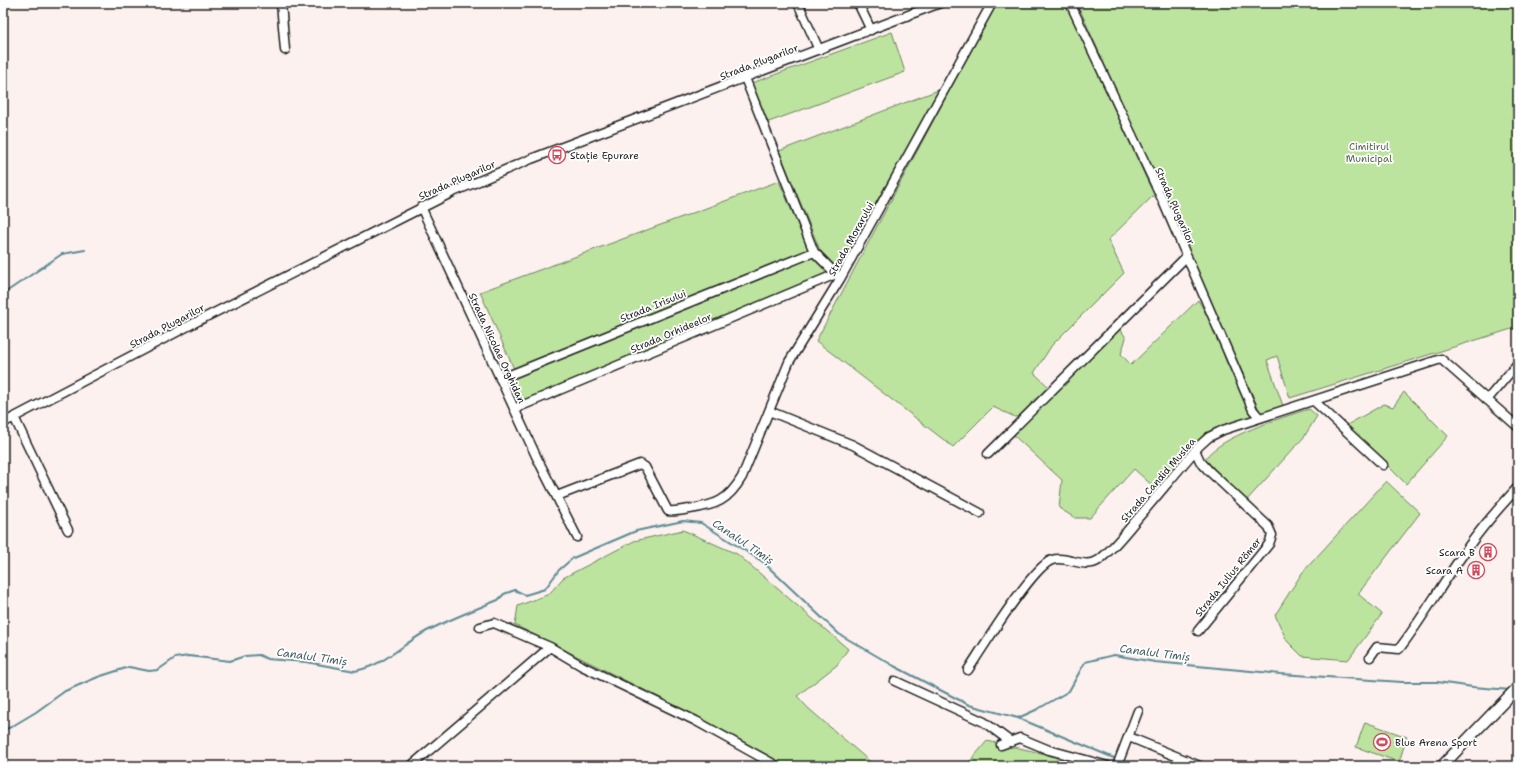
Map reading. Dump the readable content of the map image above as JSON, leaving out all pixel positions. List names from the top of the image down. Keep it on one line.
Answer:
{"streets":{"street":["Strada Plugarilor","Strada Morarului","Strada Irisului","Strada Orhideelor","Strada Nicolae Orghidan","Strada Candid Muslea","Strada Iulius Römer"]},"crossings":[["Strada Plugarilor","Strada Nicolae Orghidan"],["Strada Plugarilor","Strada Candid Muslea"],["Strada Morarului","Strada Orhideelor"],["Strada Morarului","Strada Nicolae Orghidan"],["Strada Irisului","Strada Nicolae Orghidan"],["Strada Orhideelor","Strada Nicolae Orghidan"],["Strada Candid Muslea","Strada Iulius Römer"]],"water":["Canalul Timiș"],"parks":["Cimitirul Municipal"],"places":{"bus stop":["Stație Epurare"],"building":["Scara B","Scara A"],"sports":["Blue Arena Sport"]}}
